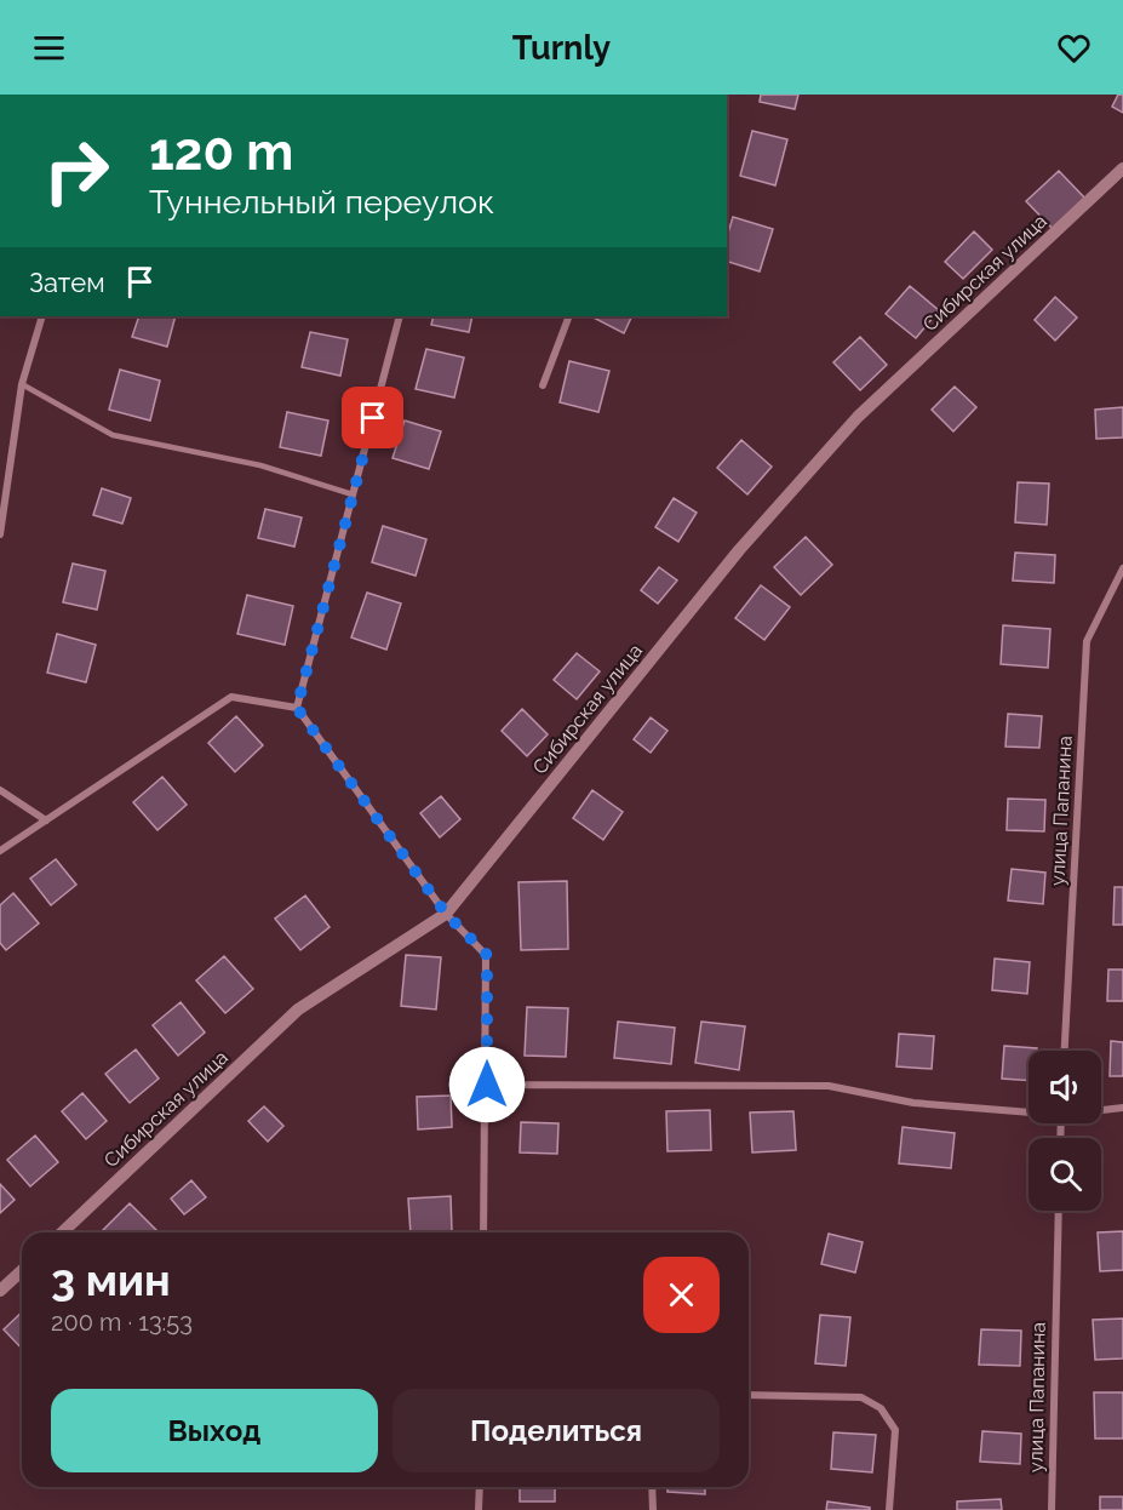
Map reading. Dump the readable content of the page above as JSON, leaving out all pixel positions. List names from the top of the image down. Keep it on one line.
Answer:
{"streets":{"street":["Сибирская улица","улица Папанина"]},"page":{"header":"Turnly","turn":["120 m","Туннельный переулок"],"then":"Затем","heading":["3 мин","200 m · 13:53"],"buttons":["Выход","Поделиться"]}}
